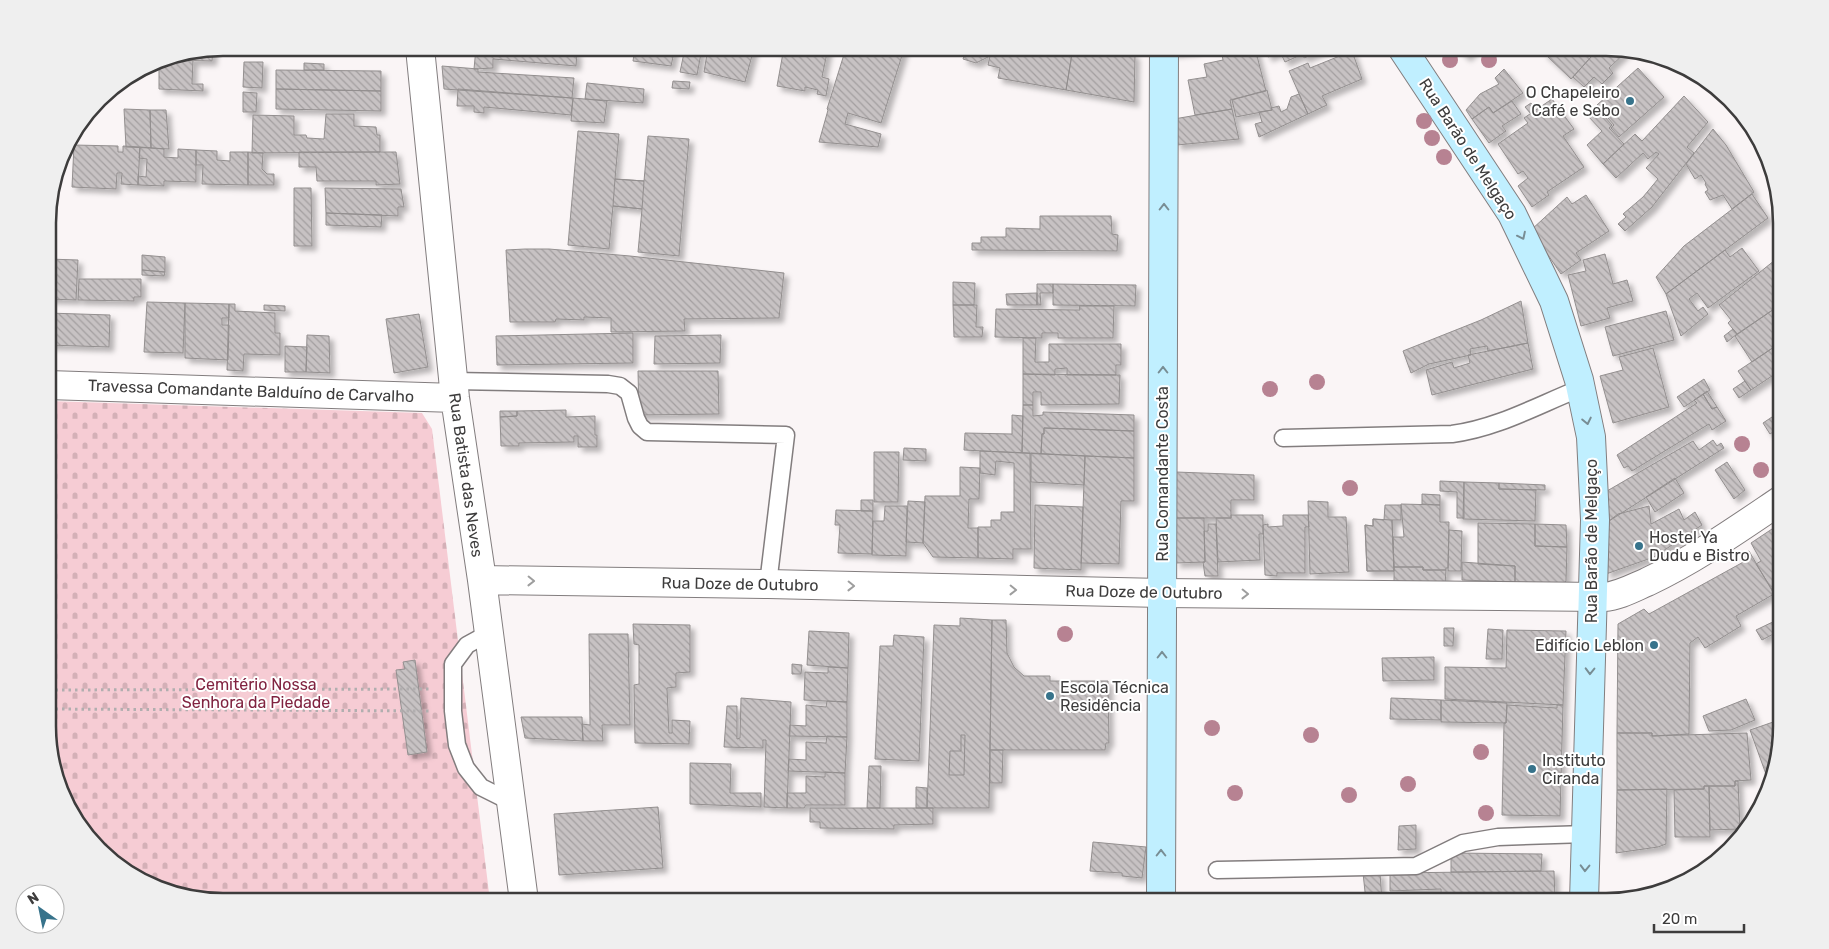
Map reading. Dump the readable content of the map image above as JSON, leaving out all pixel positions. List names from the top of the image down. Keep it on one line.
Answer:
{"streets":{"street":["Rua Barão de Melgaço","Travessa Comandante Balduíno de Carvalho","Rua Comandante Costa","Rua Batista das Neves","Rua Doze de Outubro"]},"crossings":[["Rua Barão de Melgaço","Rua Doze de Outubro"],["Travessa Comandante Balduíno de Carvalho","Rua Batista das Neves"],["Rua Comandante Costa","Rua Doze de Outubro"],["Rua Batista das Neves","Rua Doze de Outubro"]],"one_way":["Rua Barão de Melgaço","Rua Comandante Costa","Rua Doze de Outubro"],"parks":["Cemitério Nossa Senhora da Piedade"],"places":["O Chapeleiro Café e Sebo","Hostel Ya Dudu e Bistro","Edifício Leblon","Escola Técnica Residência","Instituto Ciranda"],"scale_bar":"20 m","north":"top left"}
